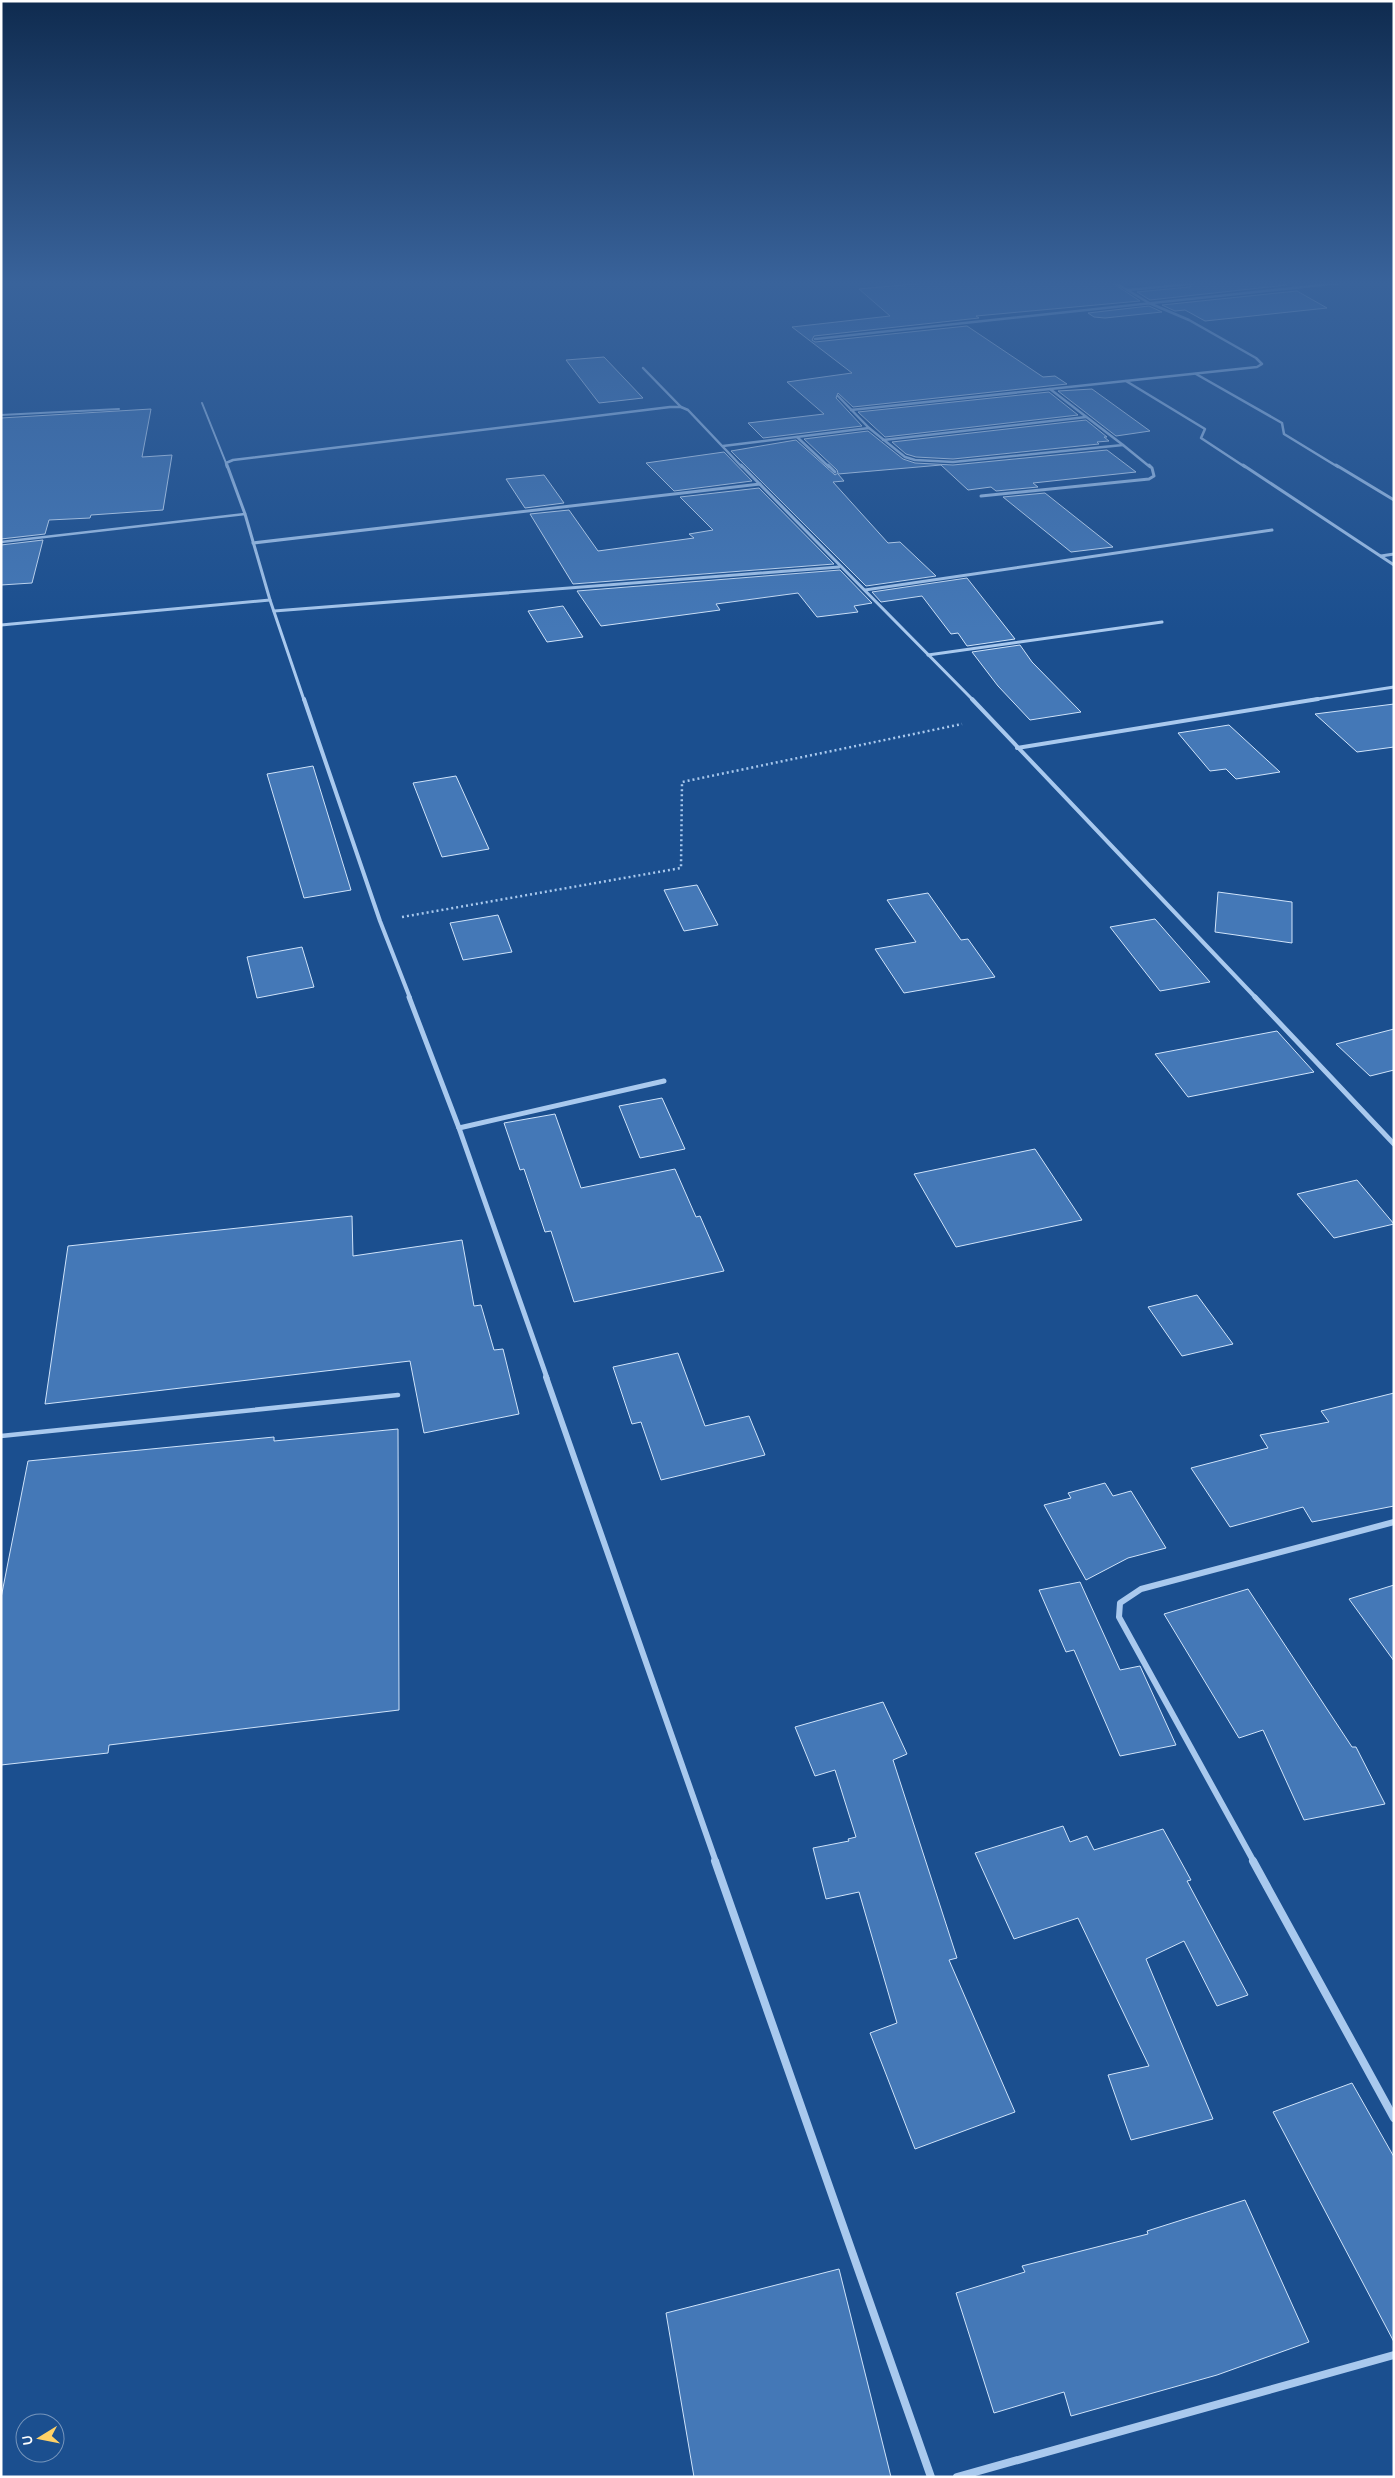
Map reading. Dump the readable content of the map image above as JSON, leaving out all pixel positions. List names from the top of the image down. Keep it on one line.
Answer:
{"north":"left"}
